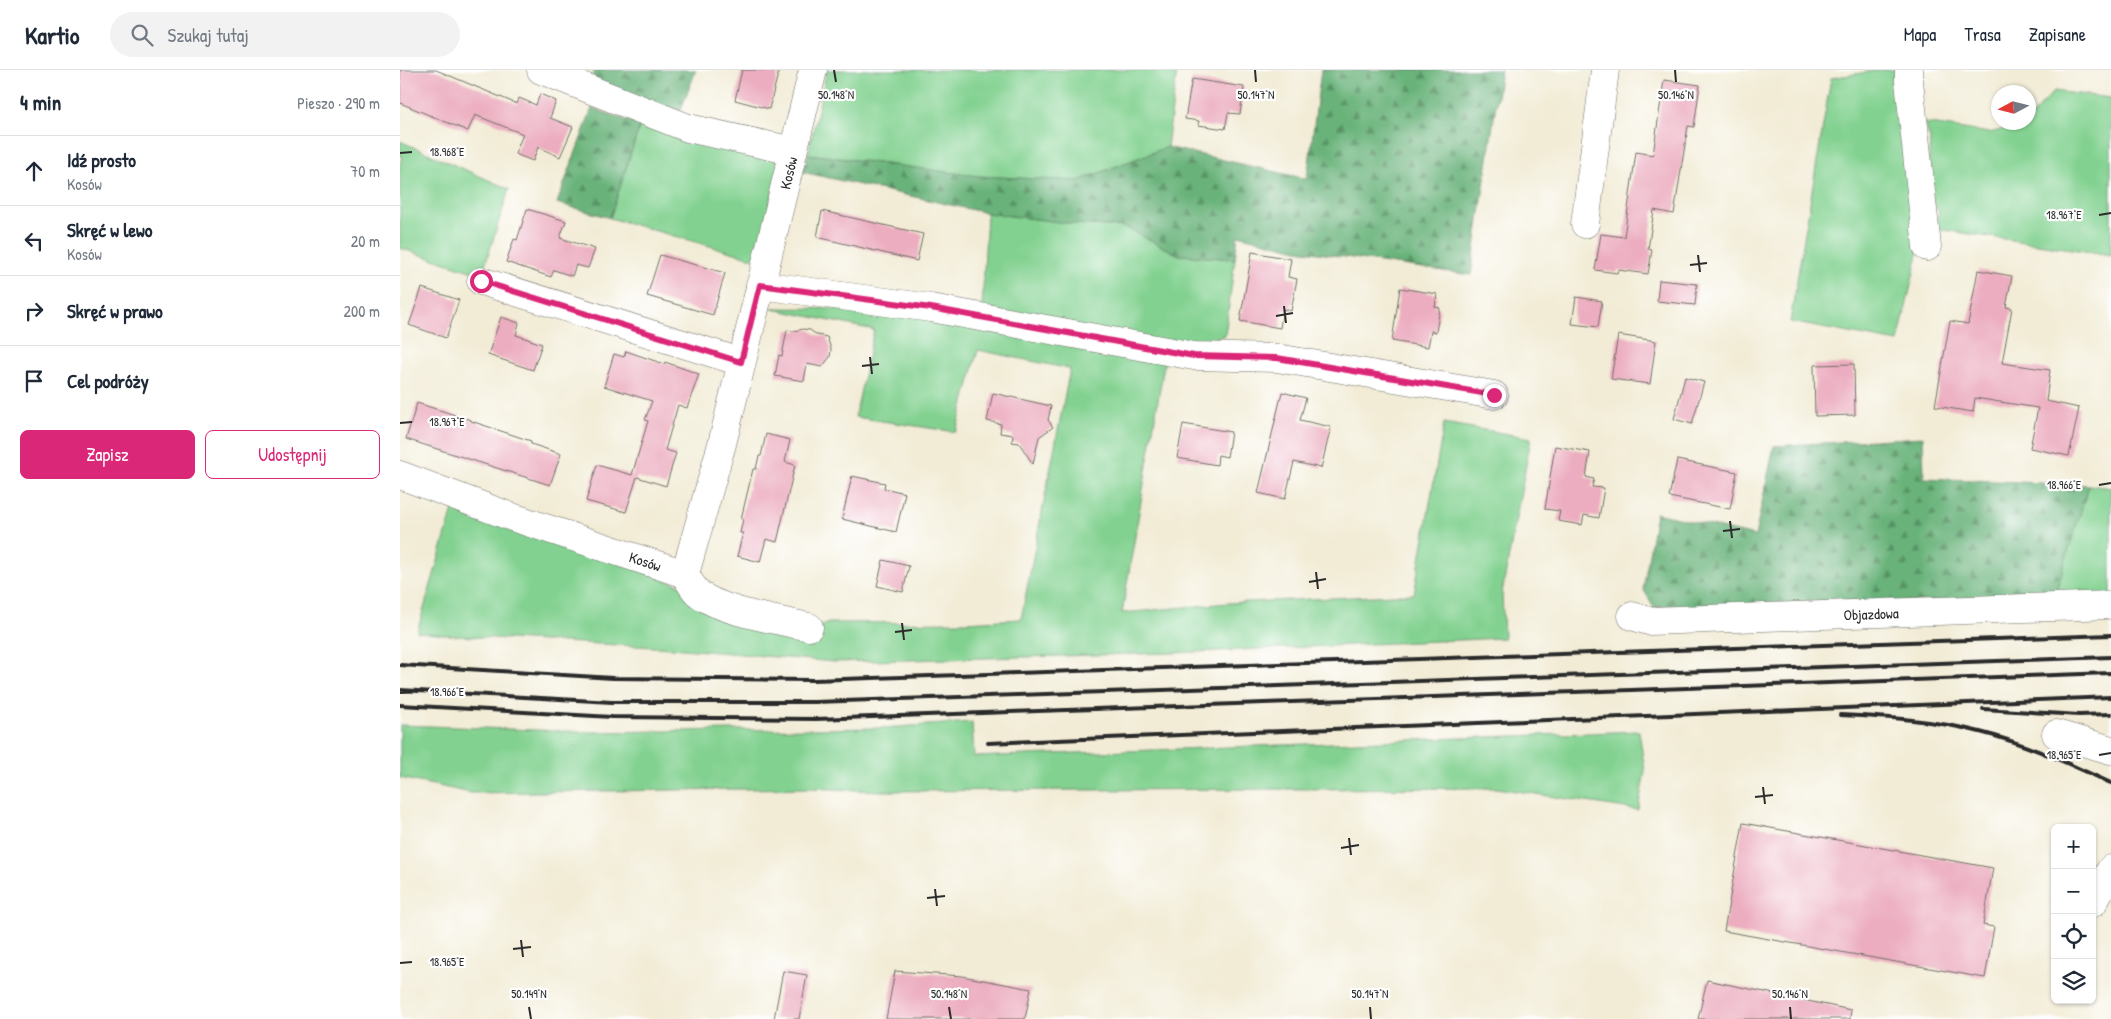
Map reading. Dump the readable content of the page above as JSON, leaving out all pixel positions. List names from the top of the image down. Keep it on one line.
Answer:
{"streets":{"street":["Kosów","Objazdowa"]},"north":"left","page":{"header":"Kartio","search":"Szukaj tutaj","nav":["Mapa","Trasa","Zapisane"],"heading":["4 min","Pieszo · 290 m"],"list":[["Idź prosto","Kosów","70 m"],["Skręć w lewo","Kosów","20 m"],["Skręć w prawo","200 m"],"Cel podróży"],"buttons":["Zapisz","Udostępnij"],"map_buttons":["+","−"]},"coordinates":["50.148°N","50.147°N","50.146°N","18.968°E","18.967°E","18.966°E","18.965°E","50.149°N"]}
